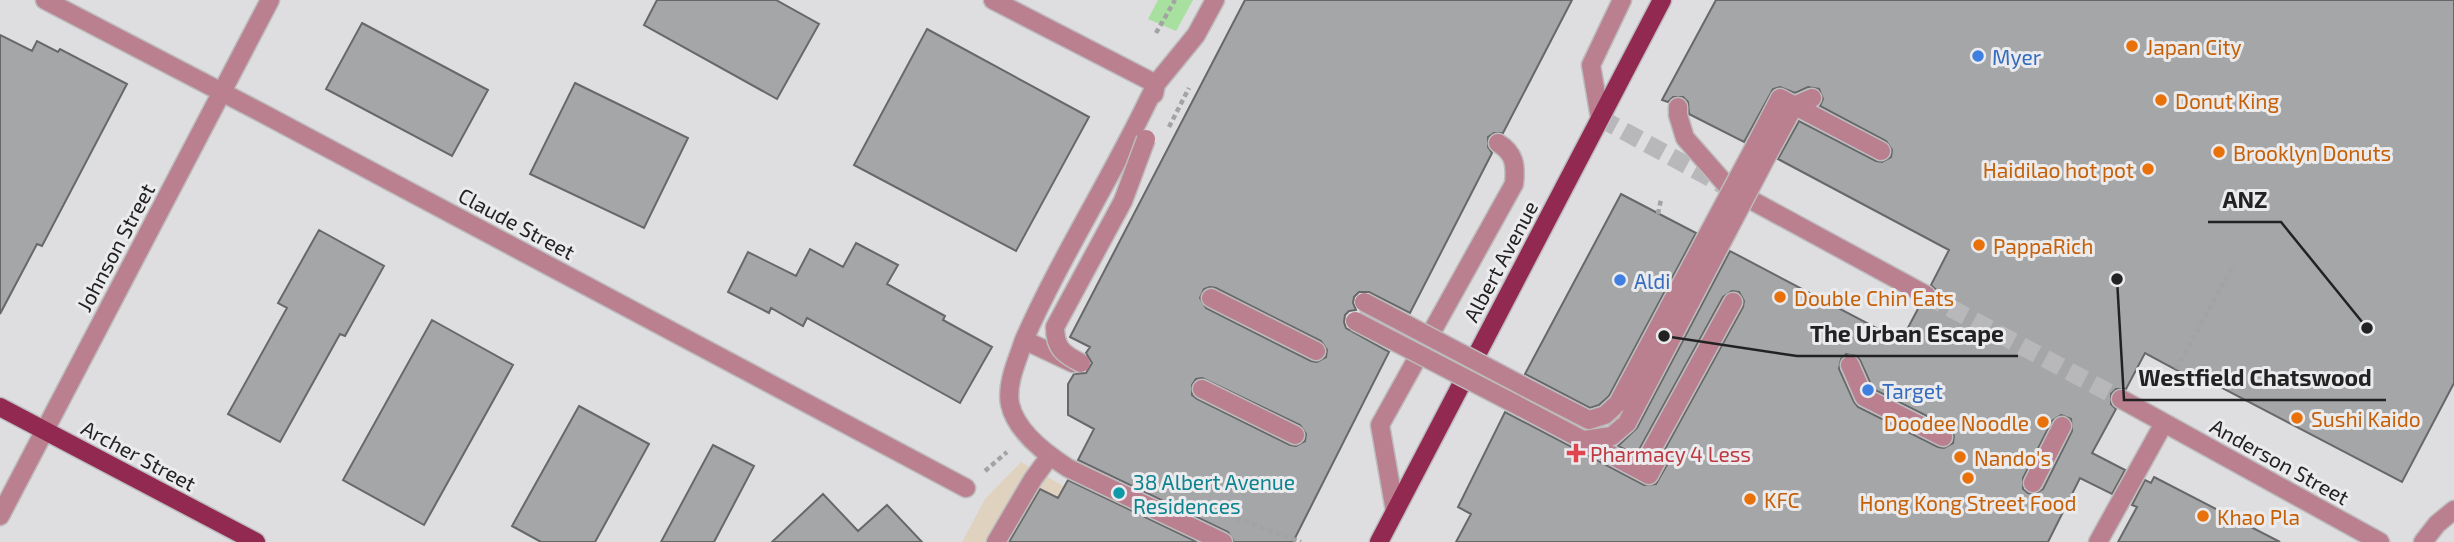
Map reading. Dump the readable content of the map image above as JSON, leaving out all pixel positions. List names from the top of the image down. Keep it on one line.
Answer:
{"streets":{"main road":["Albert Avenue","Archer Street"],"street":["Claude Street","Johnson Street","Anderson Street"]},"crossings":[["Claude Street","Johnson Street"],["Johnson Street","Archer Street"]],"places":{"other":["Japan City","Myer","Donut King","Brooklyn Donuts","Haidilao hot pot","PappaRich","Westfield Chatswood","Aldi","Double Chin Eats","ANZ","The Urban Escape","Target","Sushi Kaido","Doodee Noodle","Nando's","Hong Kong Street Food","38 Albert Avenue Residences","KFC","Khao Pla"],"health":["Pharmacy 4 Less"]}}
